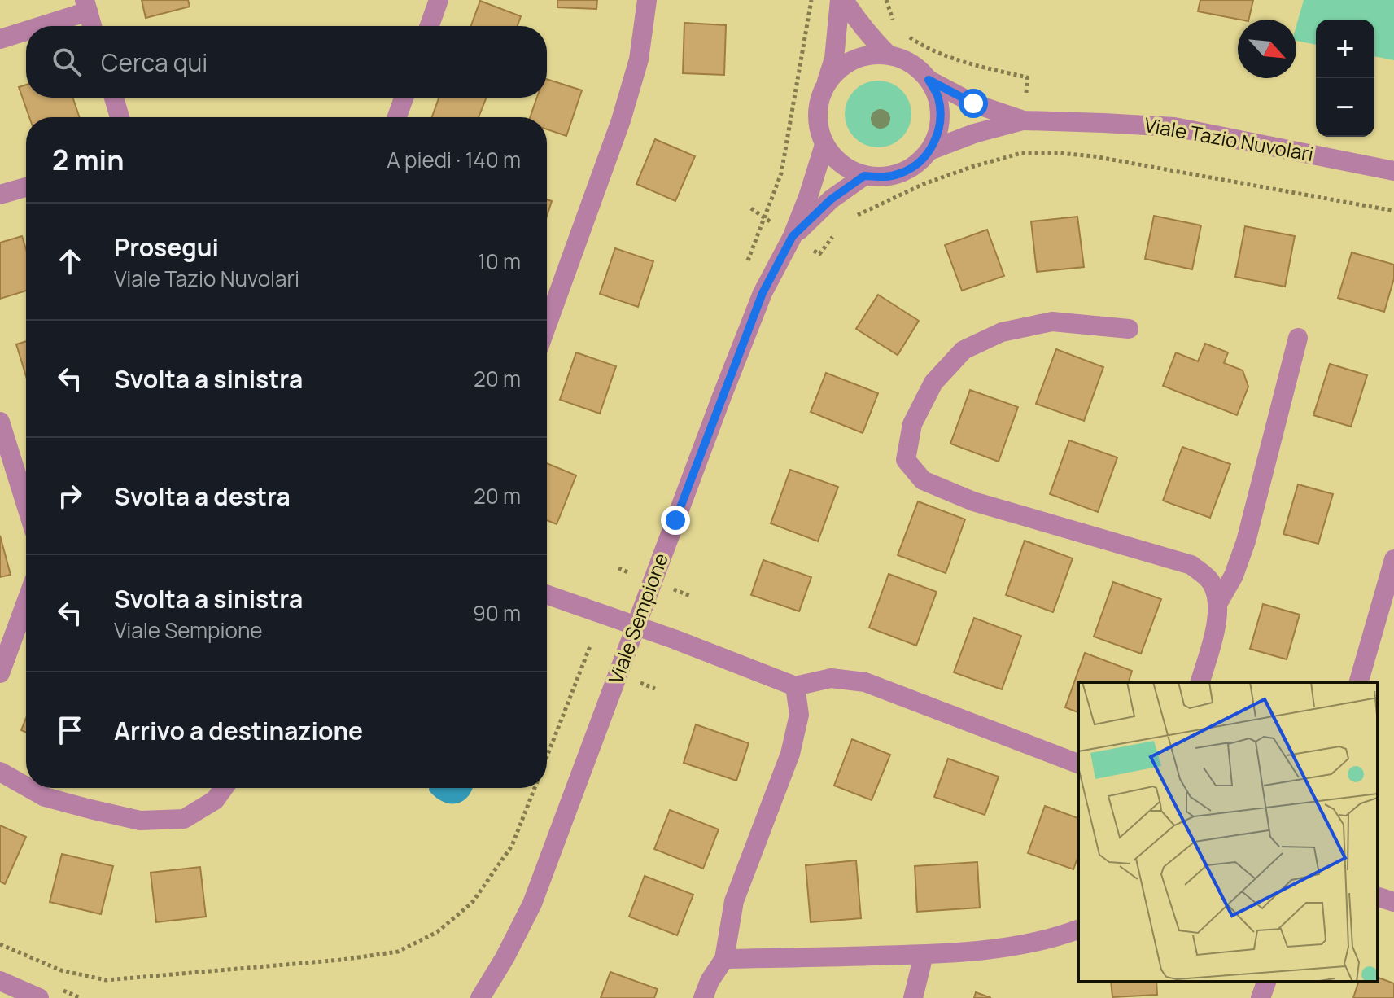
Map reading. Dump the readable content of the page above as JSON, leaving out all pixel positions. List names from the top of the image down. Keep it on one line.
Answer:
{"streets":{"street":["Viale Tazio Nuvolari","Viale Sempione"]},"crossings":[["Viale Tazio Nuvolari","Viale Sempione"]],"north":"bottom right","page":{"map_buttons":["+","−"],"search":"Cerca qui","heading":["2 min","A piedi · 140 m"],"list":[["Prosegui","Viale Tazio Nuvolari","10 m"],["Svolta a sinistra","20 m"],["Svolta a destra","20 m"],["Svolta a sinistra","Viale Sempione","90 m"],"Arrivo a destinazione"]}}
